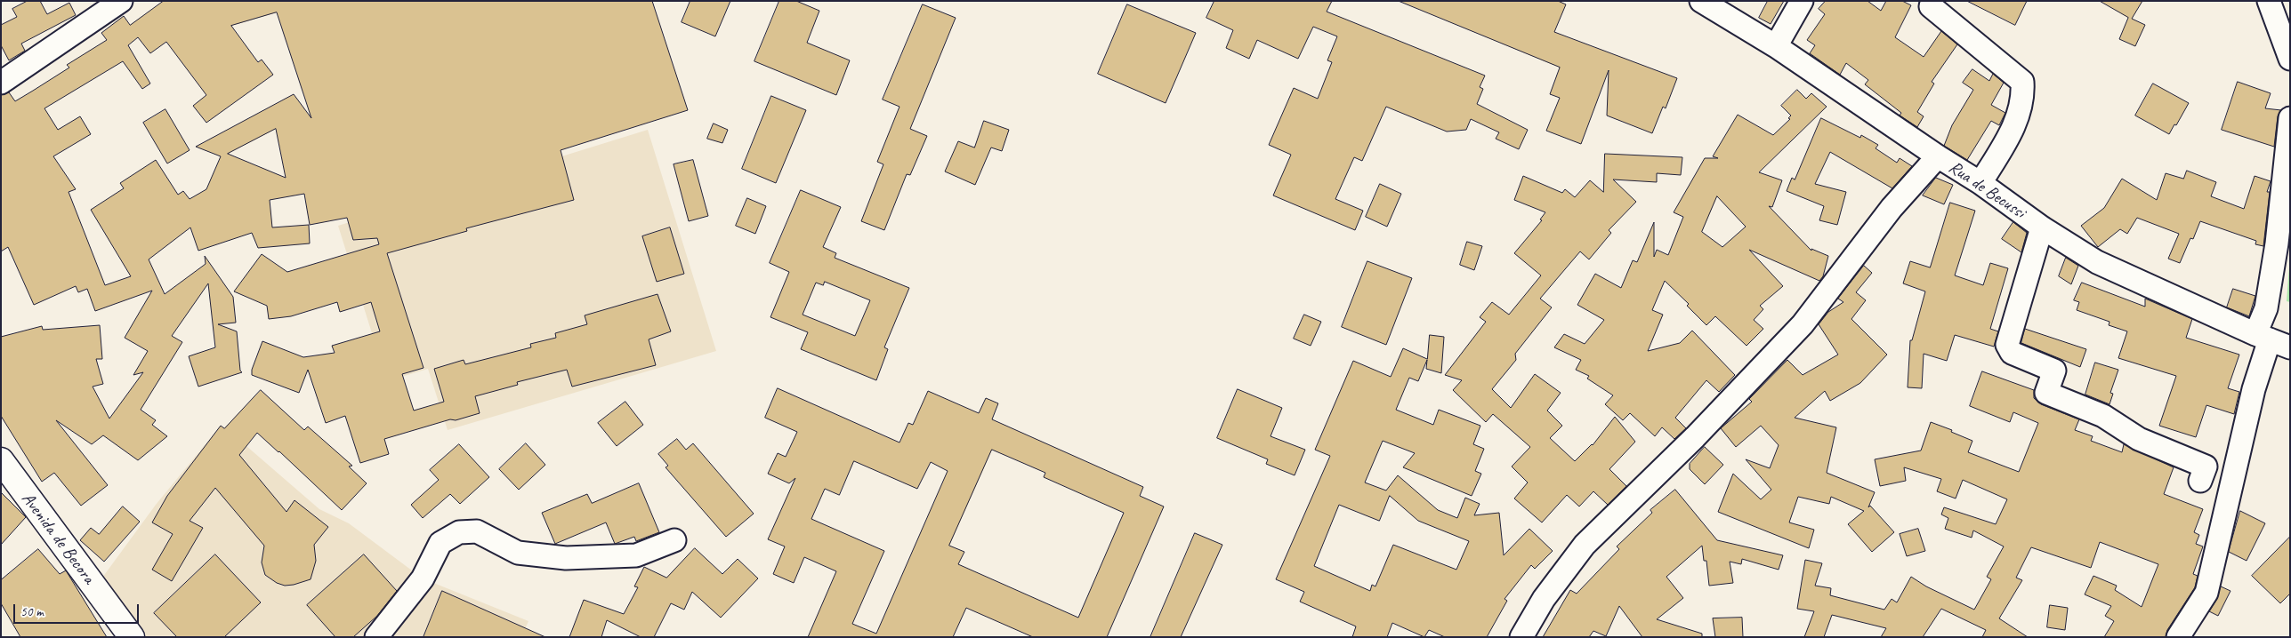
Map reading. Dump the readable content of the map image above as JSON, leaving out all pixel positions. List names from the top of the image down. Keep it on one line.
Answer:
{"streets":{"main road":["Avenida de Becora"],"street":["Rua de Becussi"]},"scale_bar":"50 m"}
